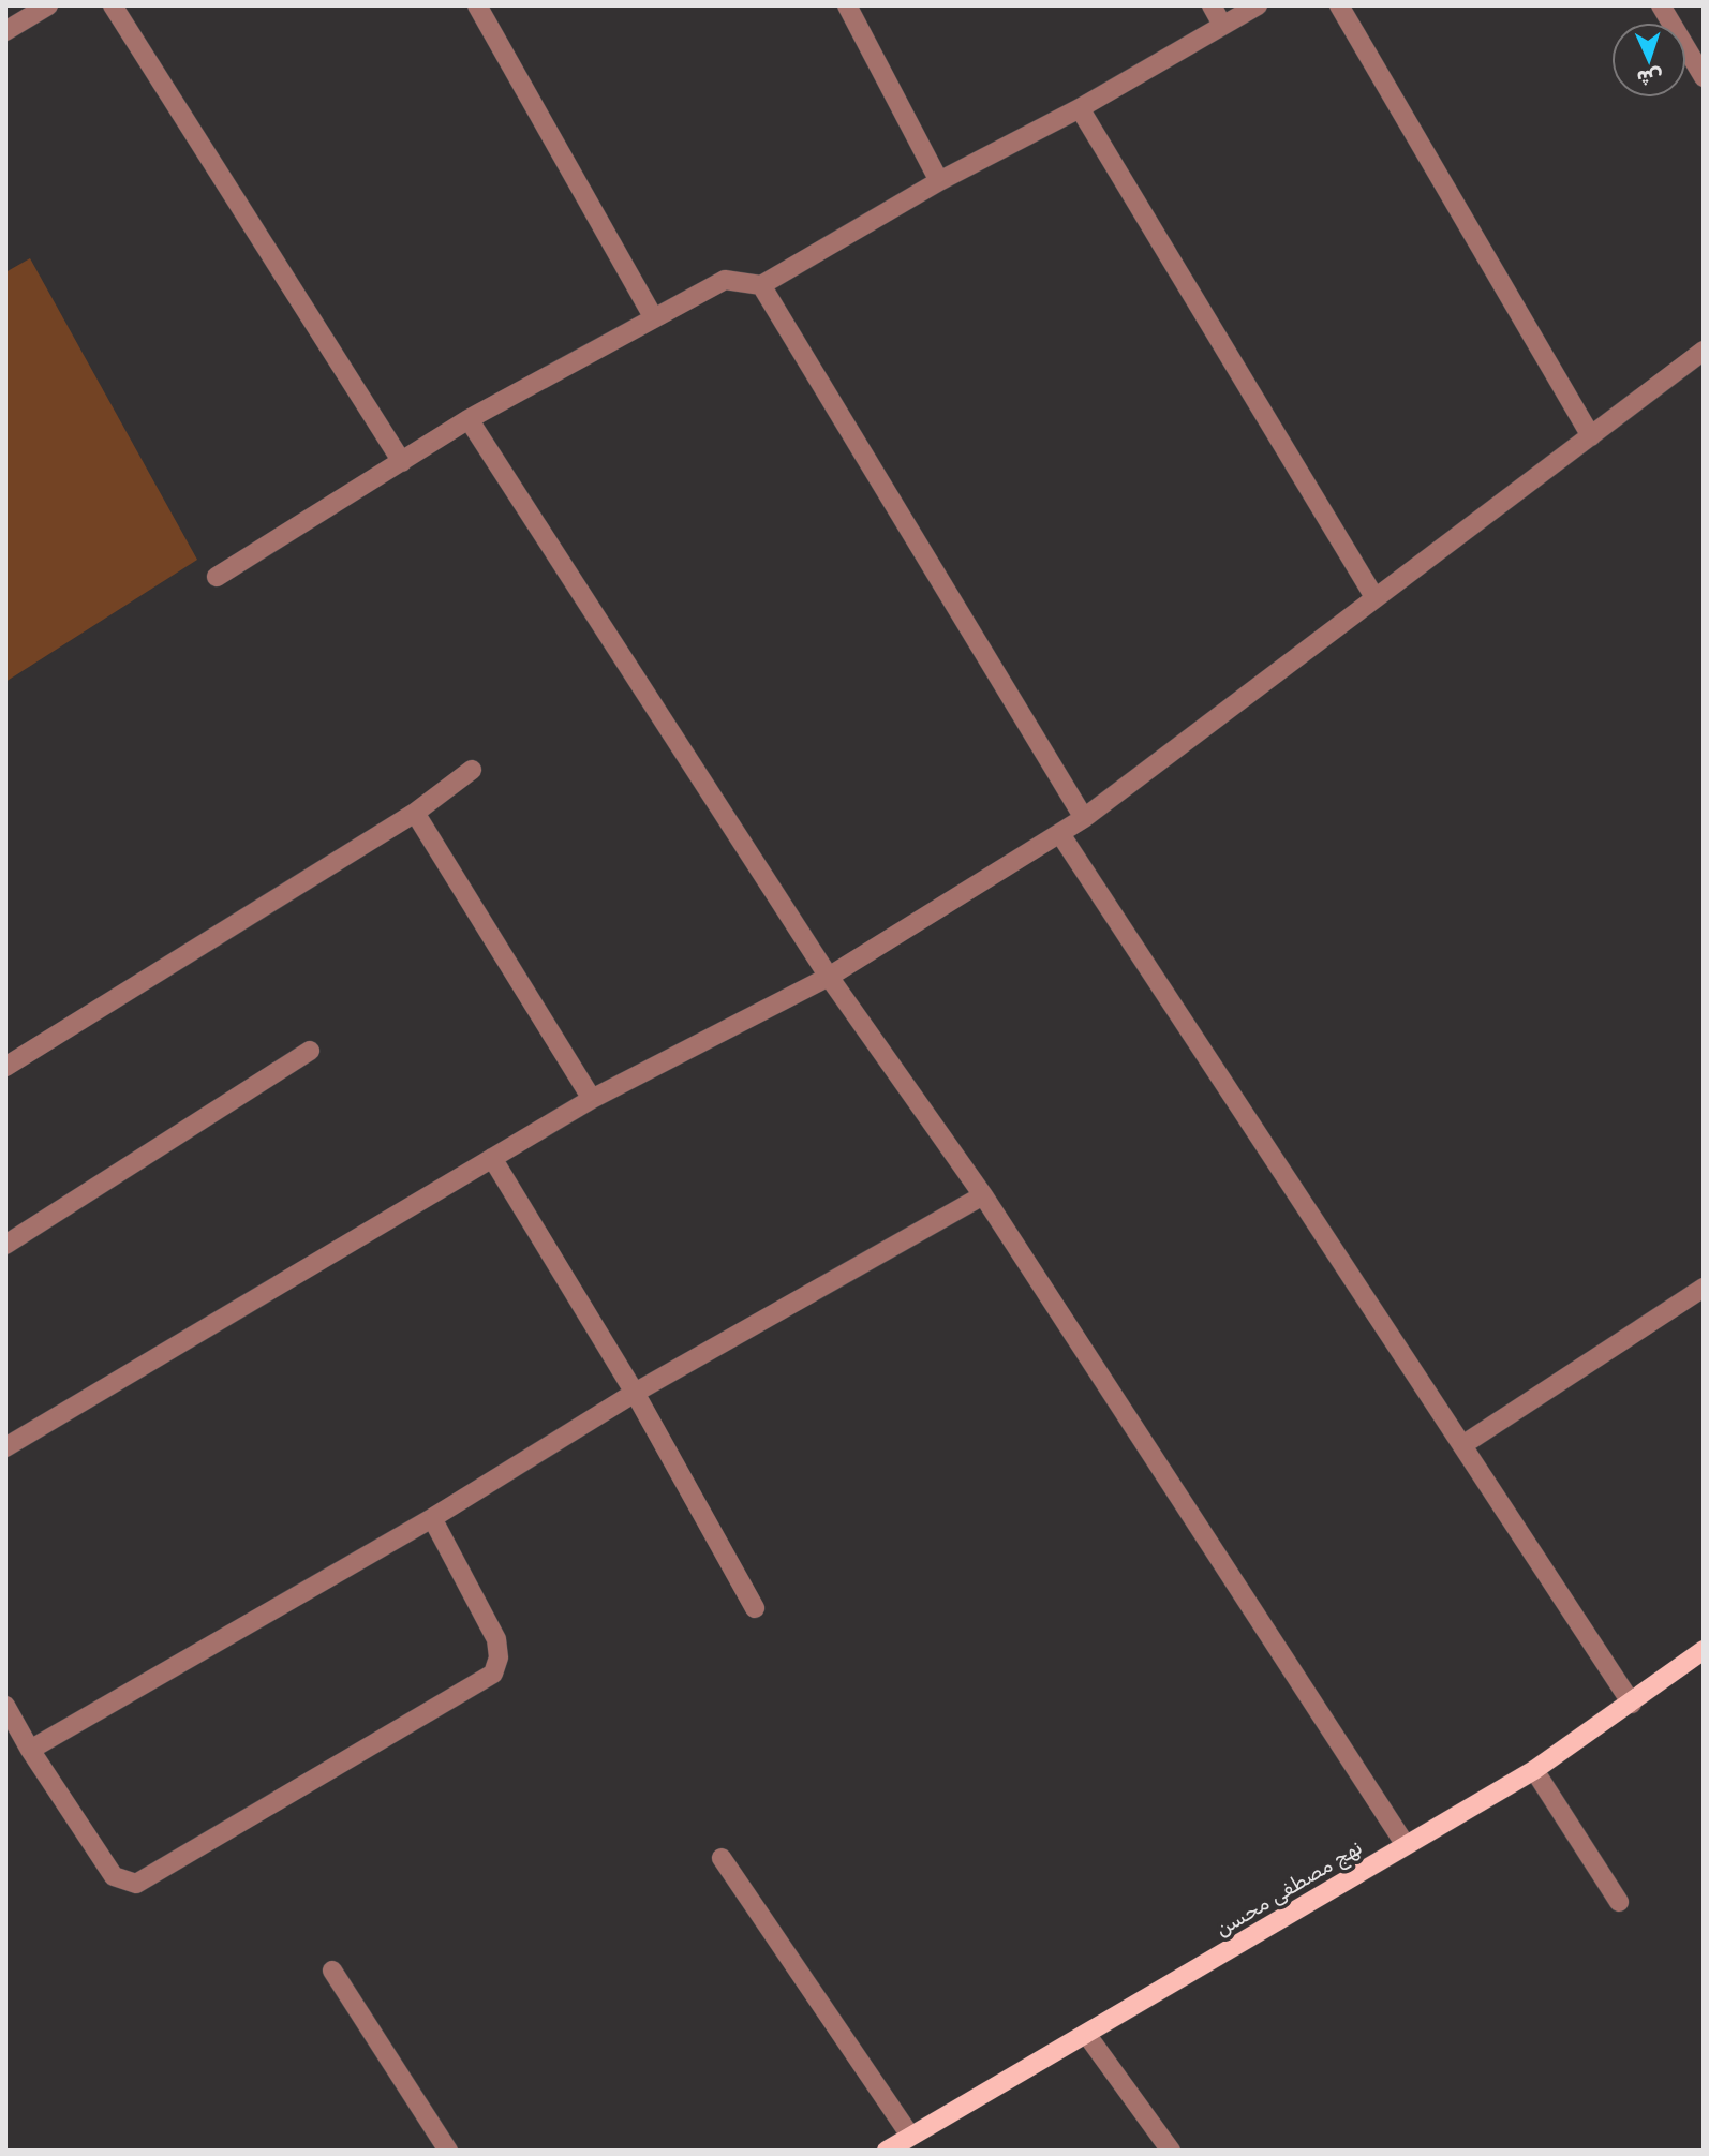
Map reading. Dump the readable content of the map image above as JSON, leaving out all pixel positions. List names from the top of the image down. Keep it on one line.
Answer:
{"streets":{"main road":["نهج مصطفى محسن"]},"north":"bottom"}
